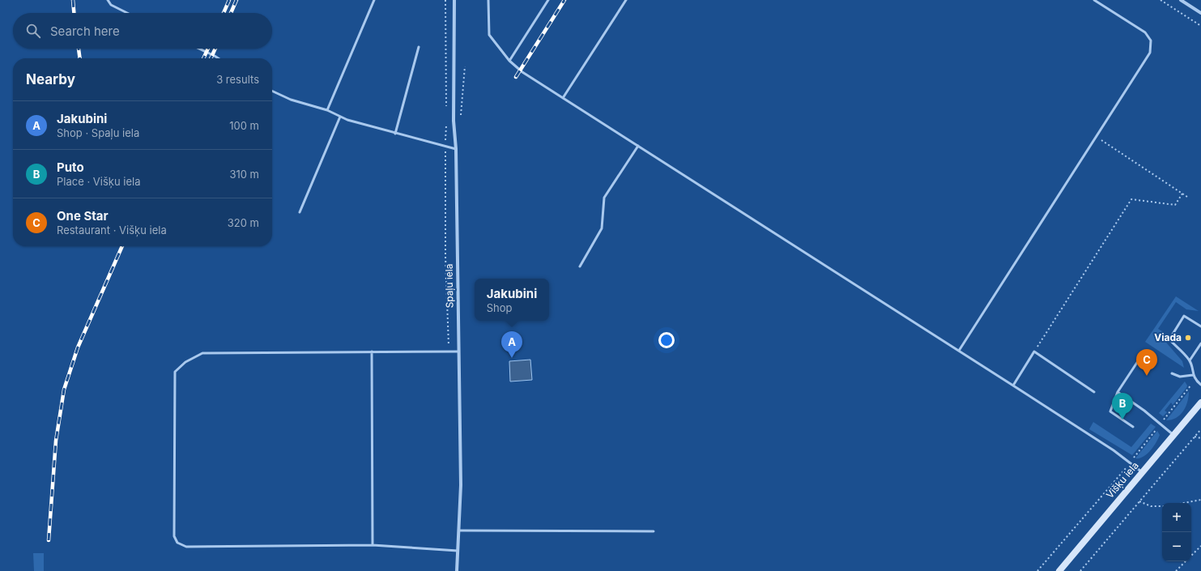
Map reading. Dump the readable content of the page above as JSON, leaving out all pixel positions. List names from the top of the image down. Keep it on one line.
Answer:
{"streets":{"street":["Spaļu iela","Višķu iela"]},"places":["Viada"],"page":{"search":"Search here","heading":["Nearby","3 results"],"list":[{"mark":"A","name":"Jakubini","note":"Shop · Spaļu iela","value":"100 m"},{"mark":"B","name":"Puto","note":"Place · Višķu iela","value":"310 m"},{"mark":"C","name":"One Star","note":"Restaurant · Višķu iela","value":"320 m"}],"popup":["Jakubini","Shop"],"pins":["A","C","B"],"map_buttons":["+","−"]}}
